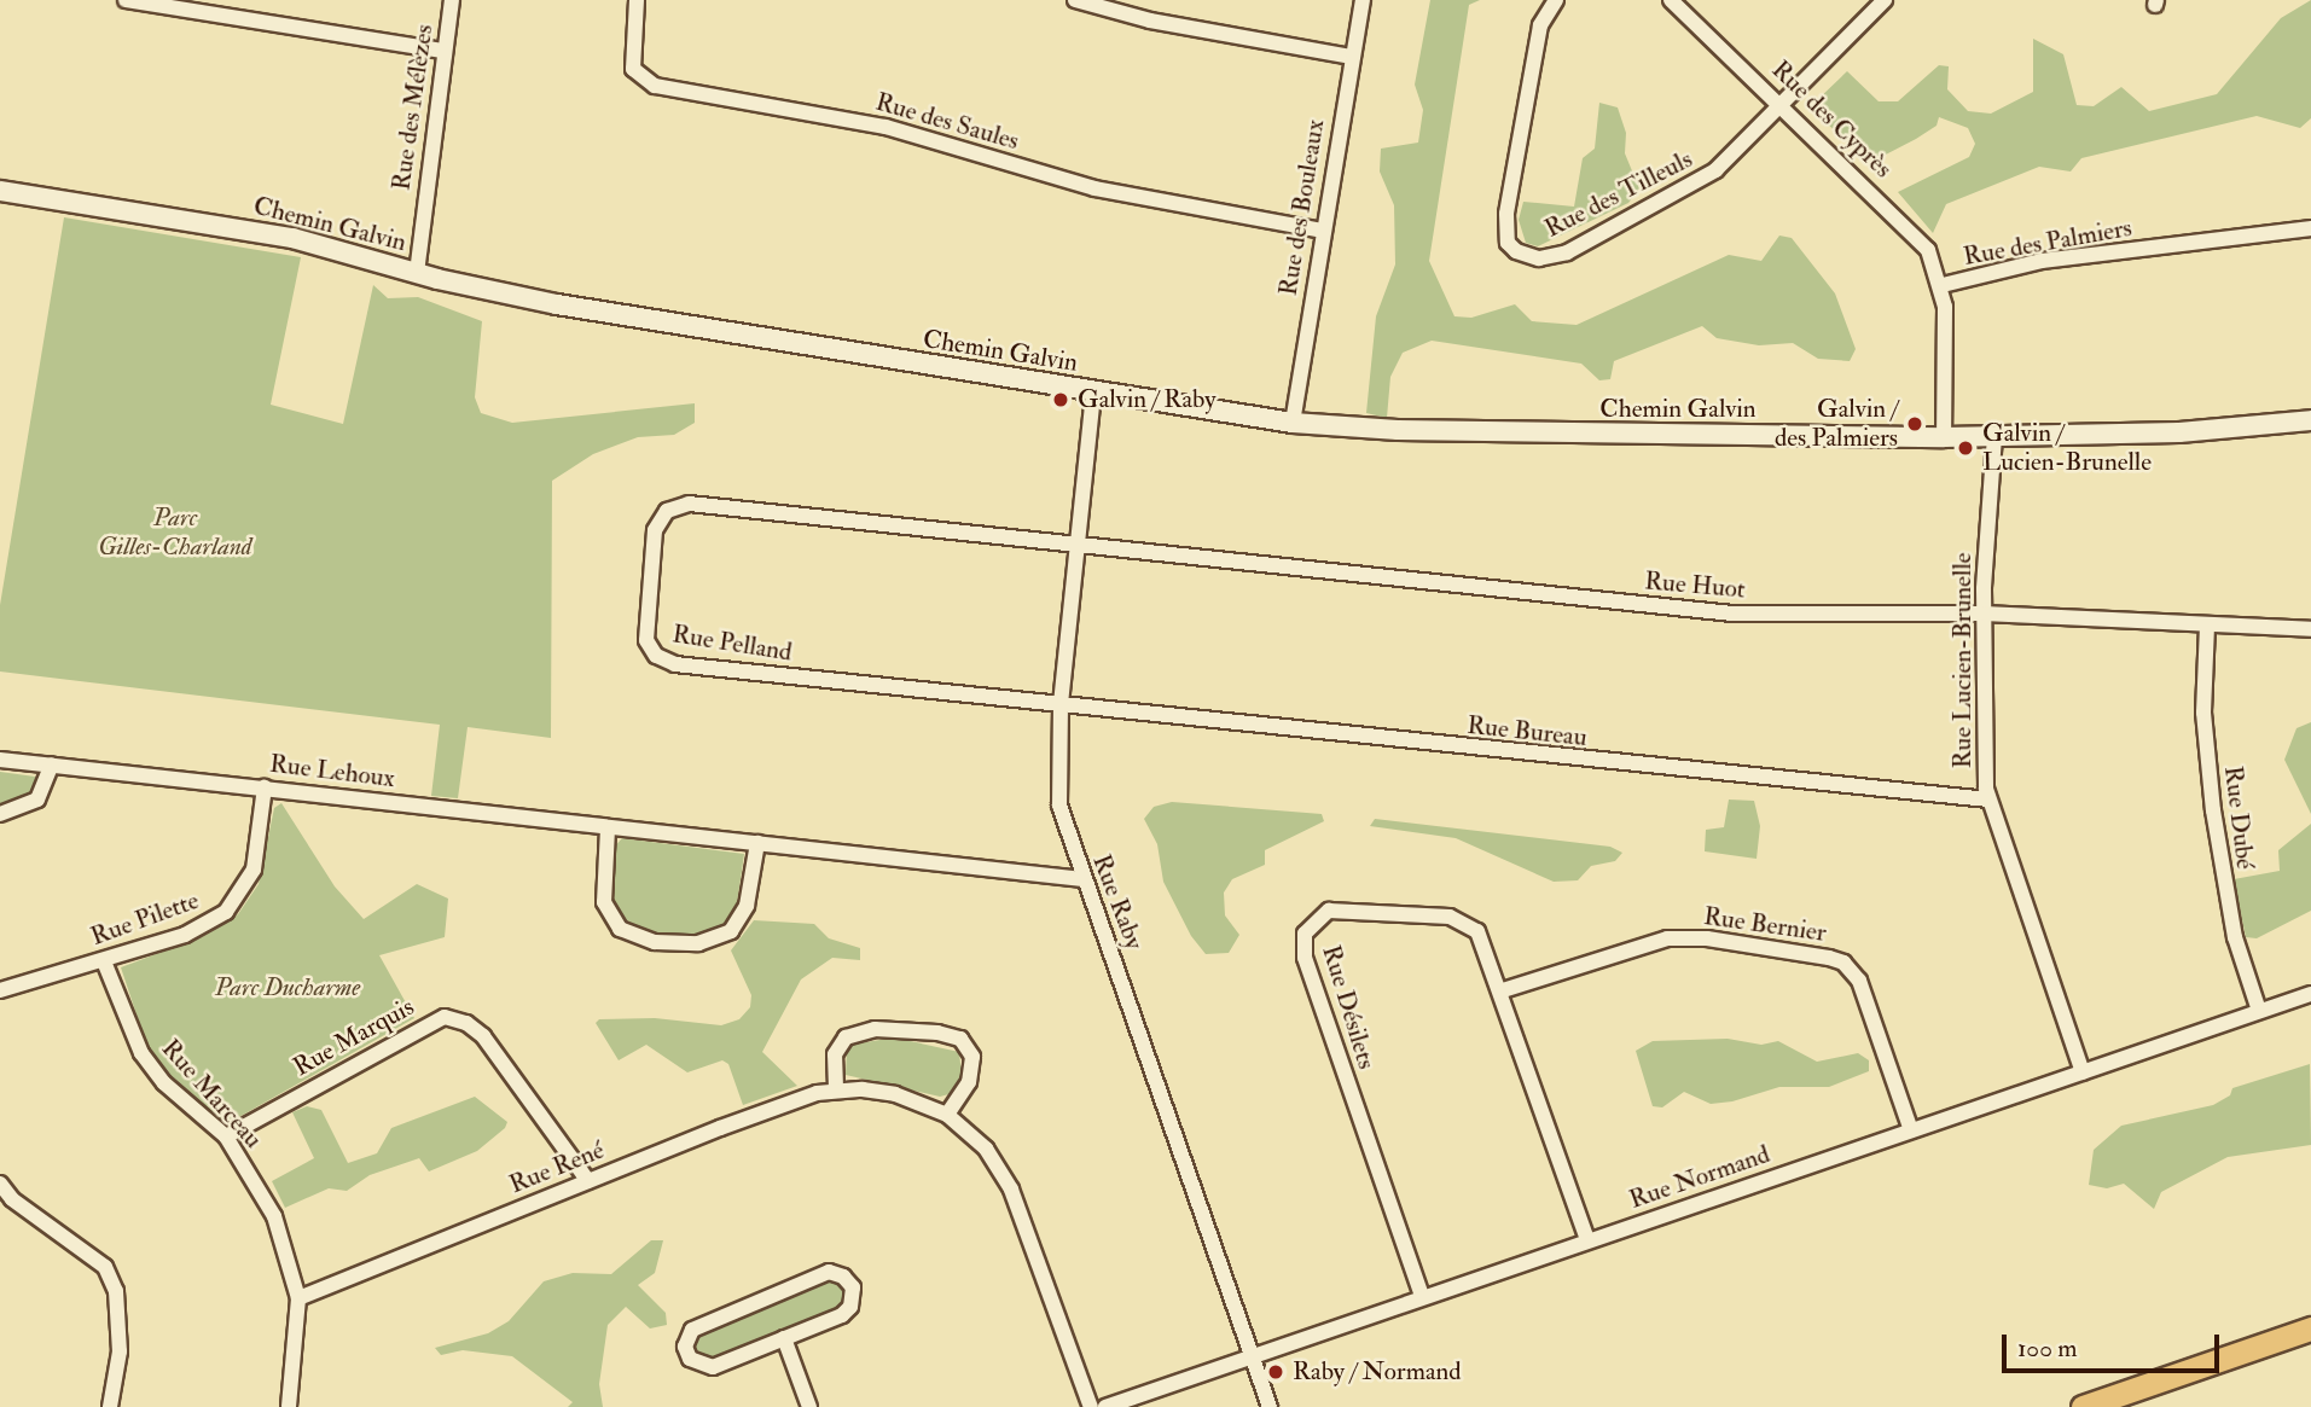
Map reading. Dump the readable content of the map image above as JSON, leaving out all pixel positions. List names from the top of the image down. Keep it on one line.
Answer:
{"streets":{"street":["Rue des Mélèzes","Rue des Cyprès","Rue des Saules","Rue des Tilleuls","Rue des Bouleaux","Chemin Galvin","Rue des Palmiers","Rue Huot","Rue Pelland","Rue Lucien-Brunelle","Rue Bureau","Rue Lehoux","Rue Dubé","Rue Raby","Rue Pilette","Rue Bernier","Rue Désilets","Rue Marquis","Rue Marceau","Rue René","Rue Normand"]},"crossings":[["Rue des Mélèzes","Chemin Galvin"],["Rue des Cyprès","Rue des Tilleuls"],["Rue des Cyprès","Rue des Palmiers"],["Rue des Saules","Rue des Bouleaux"],["Rue des Bouleaux","Chemin Galvin"],["Chemin Galvin","Rue des Palmiers"],["Chemin Galvin","Rue Lucien-Brunelle"],["Chemin Galvin","Rue Raby"],["Rue Huot","Rue Pelland"],["Rue Huot","Rue Lucien-Brunelle"],["Rue Huot","Rue Dubé"],["Rue Huot","Rue Raby"],["Rue Pelland","Rue Bureau"],["Rue Pelland","Rue Raby"],["Rue Lucien-Brunelle","Rue Bureau"],["Rue Lucien-Brunelle","Rue Normand"],["Rue Bureau","Rue Raby"],["Rue Lehoux","Rue Raby"],["Rue Lehoux","Rue Pilette"],["Rue Dubé","Rue Normand"],["Rue Raby","Rue Normand"],["Rue Pilette","Rue Marceau"],["Rue Bernier","Rue Désilets"],["Rue Bernier","Rue Normand"],["Rue Désilets","Rue Normand"],["Rue Marquis","Rue Marceau"],["Rue Marquis","Rue René"],["Rue Marceau","Rue René"]],"parks":["Parc Gilles-Charland","Parc Ducharme"],"places":["Galvin / Raby","Galvin / des Palmiers","Galvin / Lucien-Brunelle","Raby / Normand"],"scale_bar":"100 m"}
